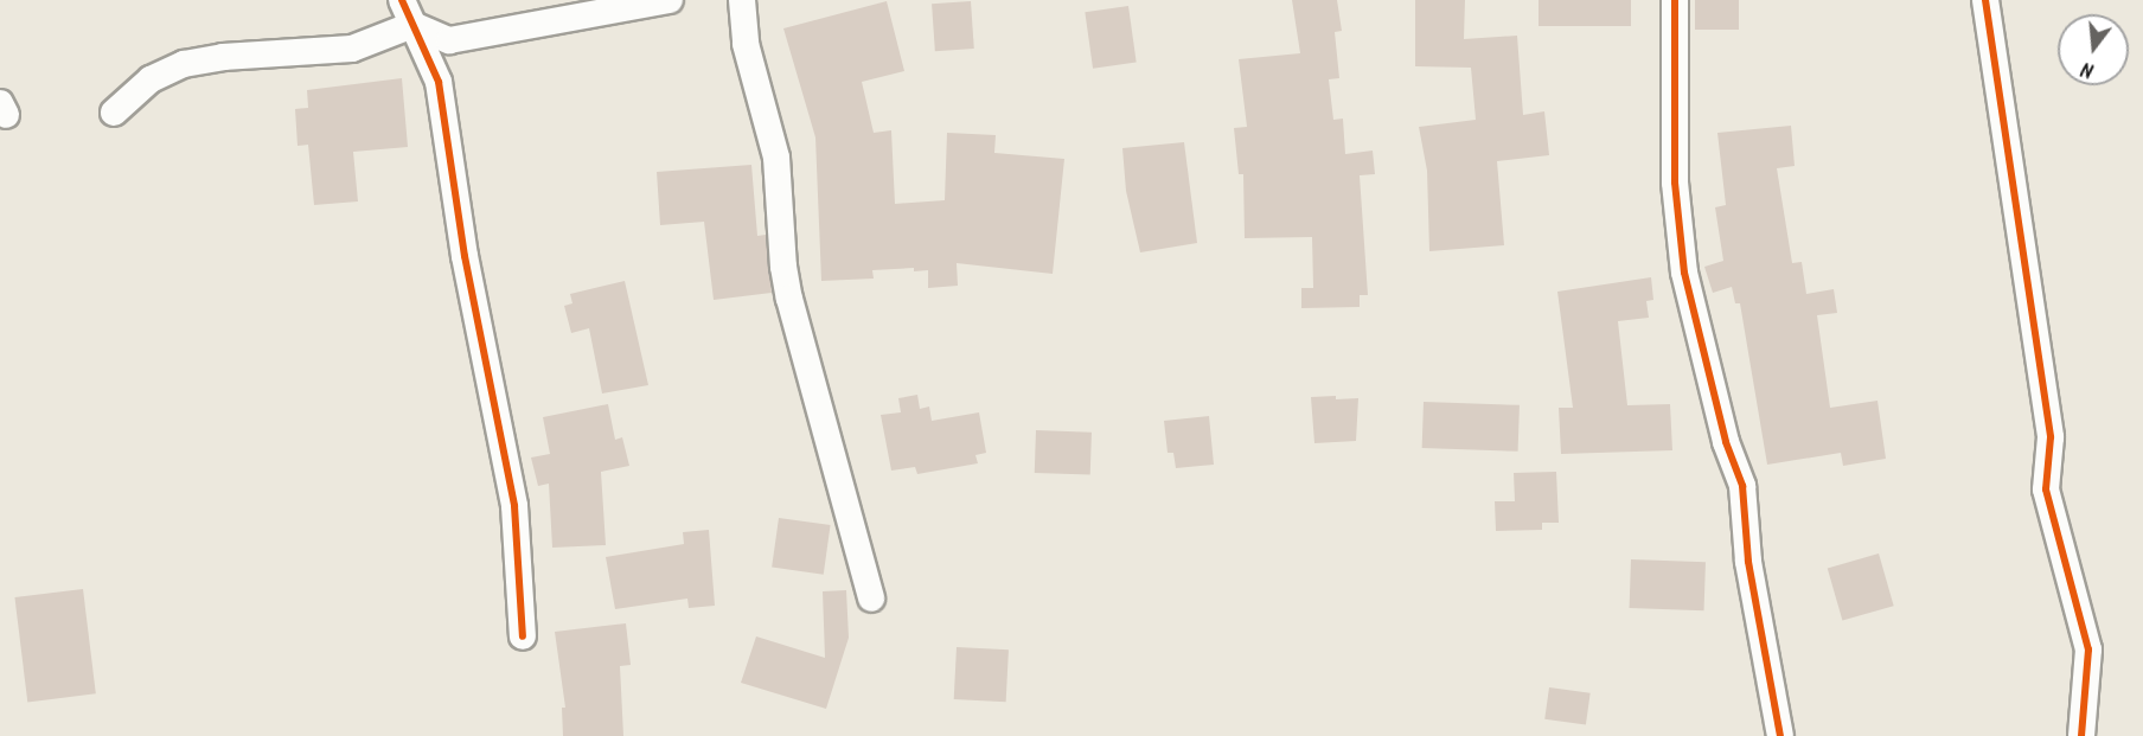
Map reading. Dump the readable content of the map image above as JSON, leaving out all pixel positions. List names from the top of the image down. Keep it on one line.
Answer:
{"north":"bottom"}
